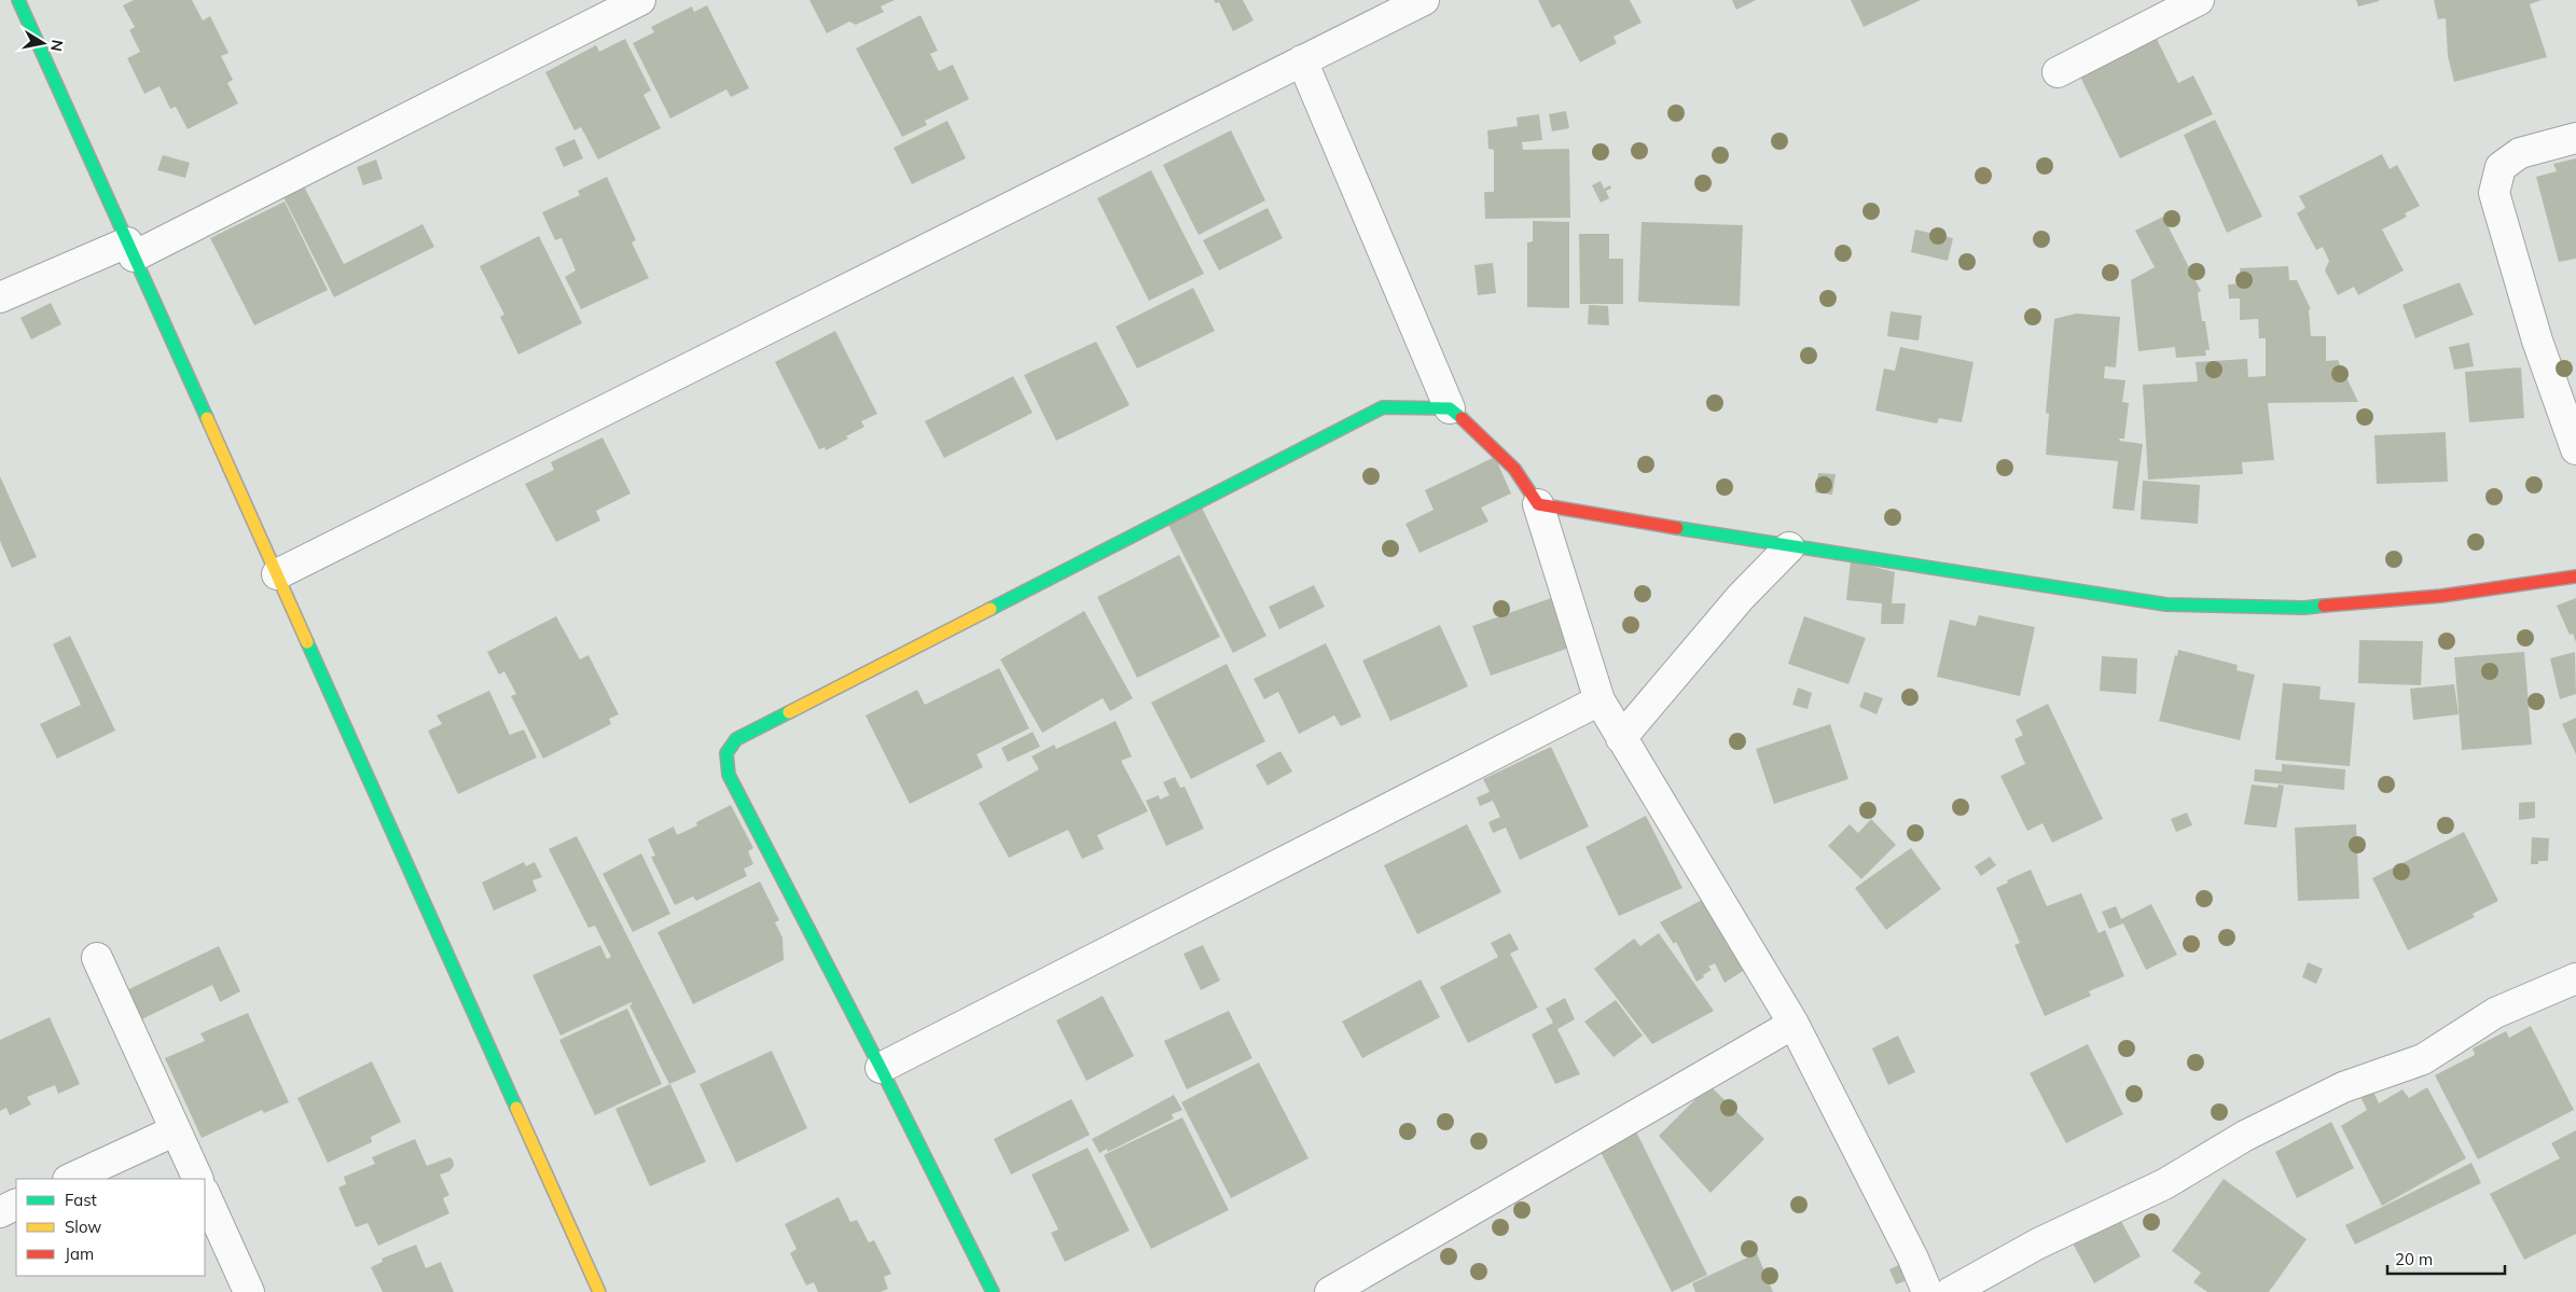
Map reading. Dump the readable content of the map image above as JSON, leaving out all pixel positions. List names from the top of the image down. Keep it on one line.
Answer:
{"legend":["Fast","Slow","Jam"],"scale_bar":"20 m","north":"right"}
